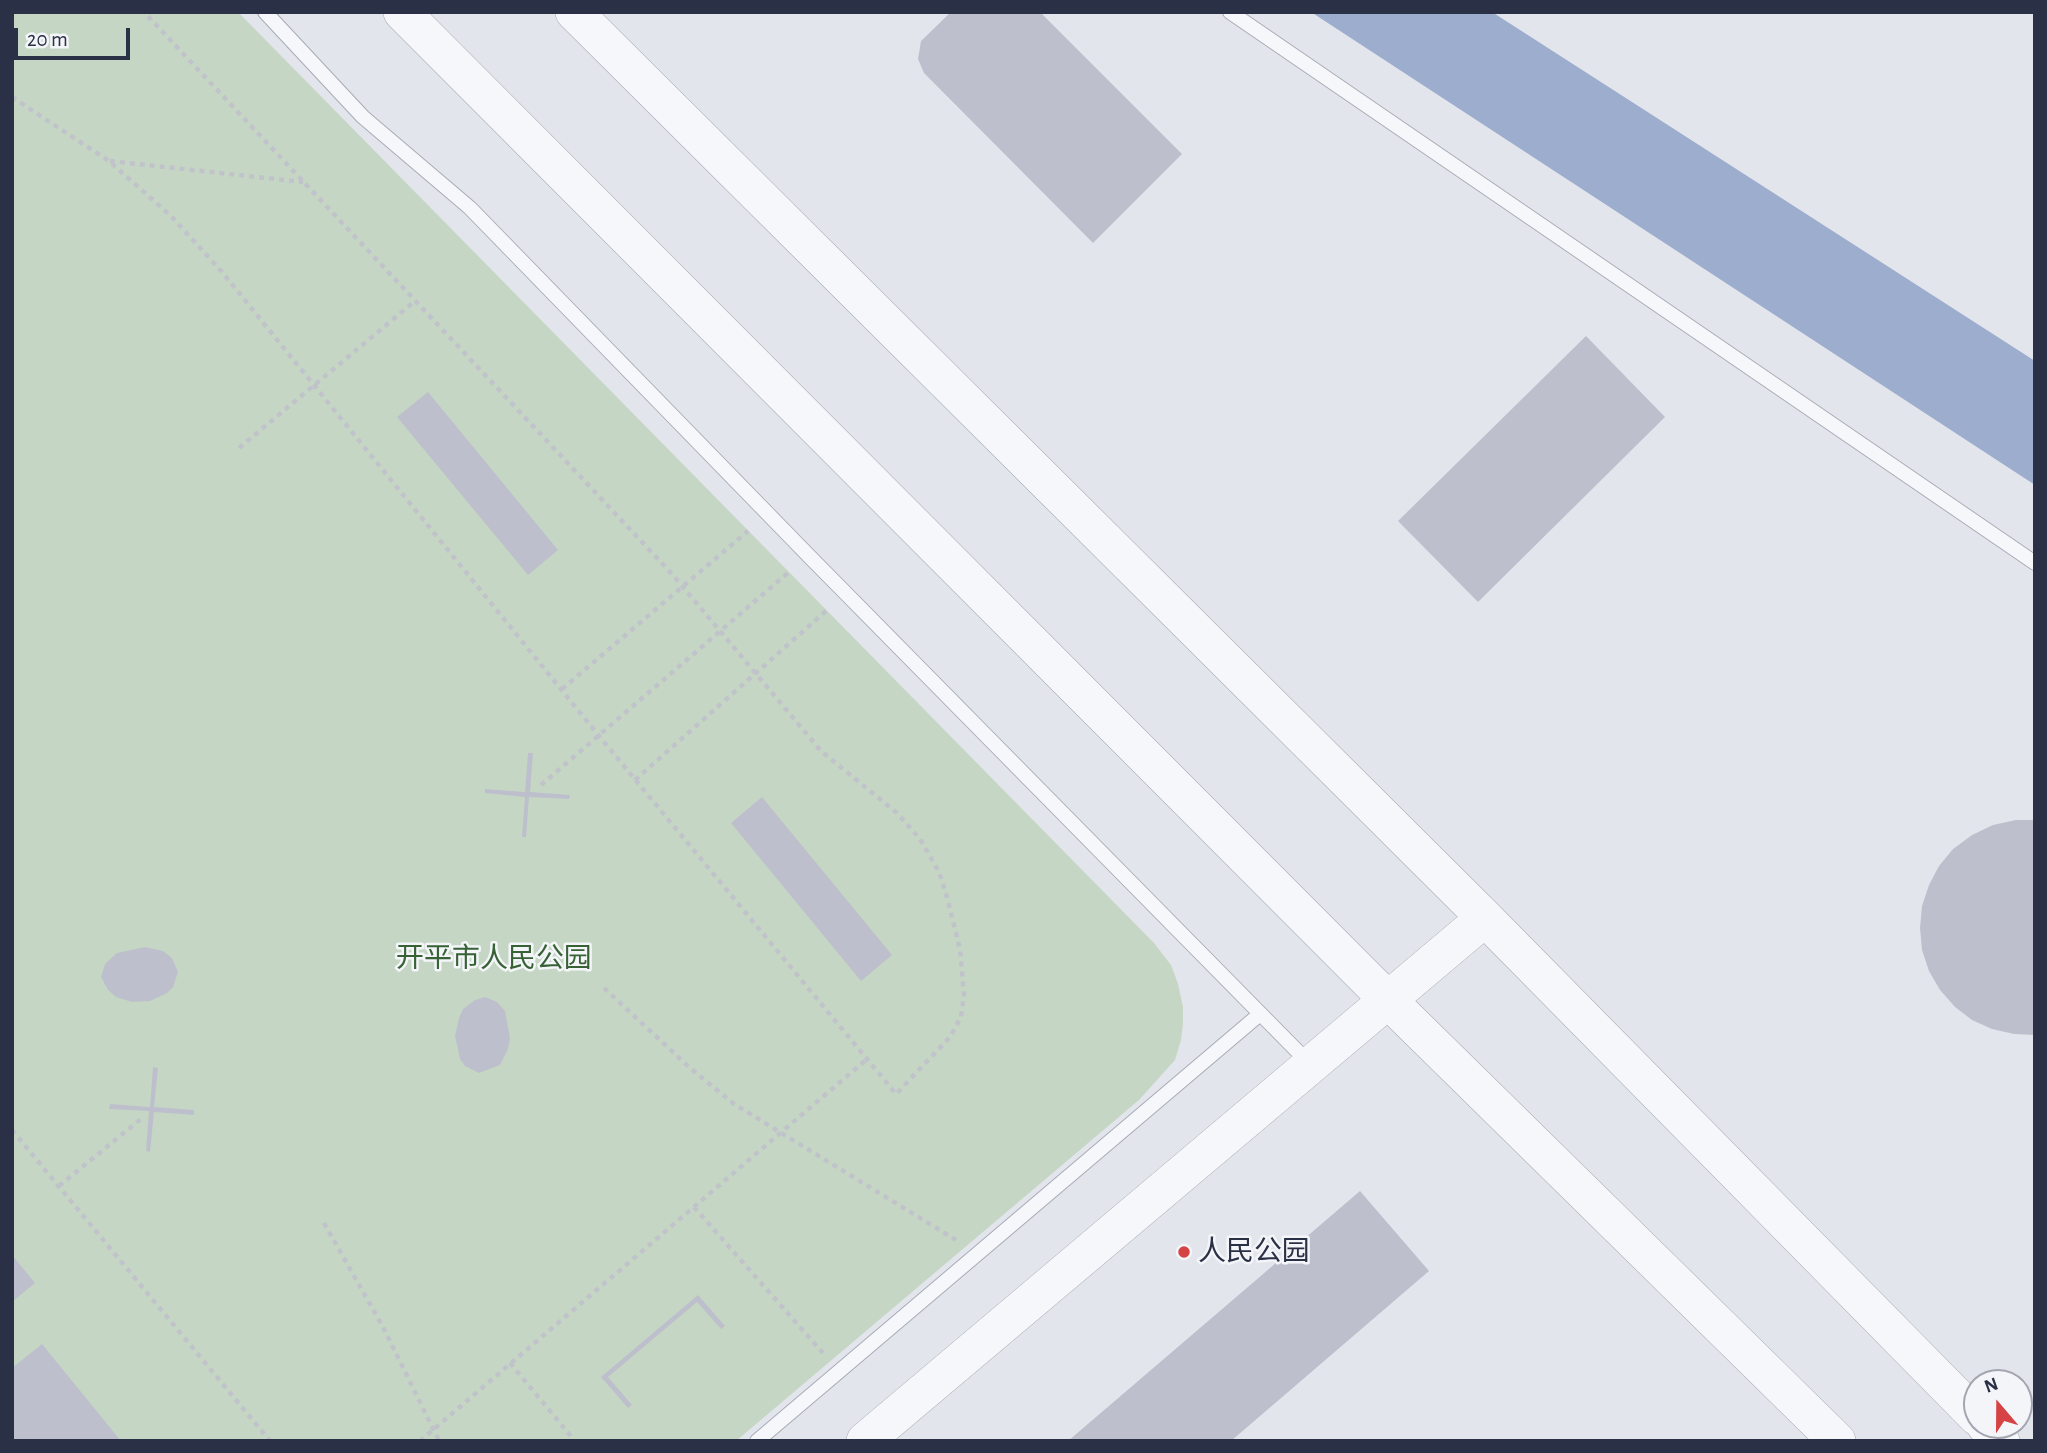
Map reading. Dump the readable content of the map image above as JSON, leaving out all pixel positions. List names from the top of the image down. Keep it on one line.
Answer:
{"parks":["开平市人民公园"],"places":["人民公园"],"scale_bar":"20 m","north":"top"}
